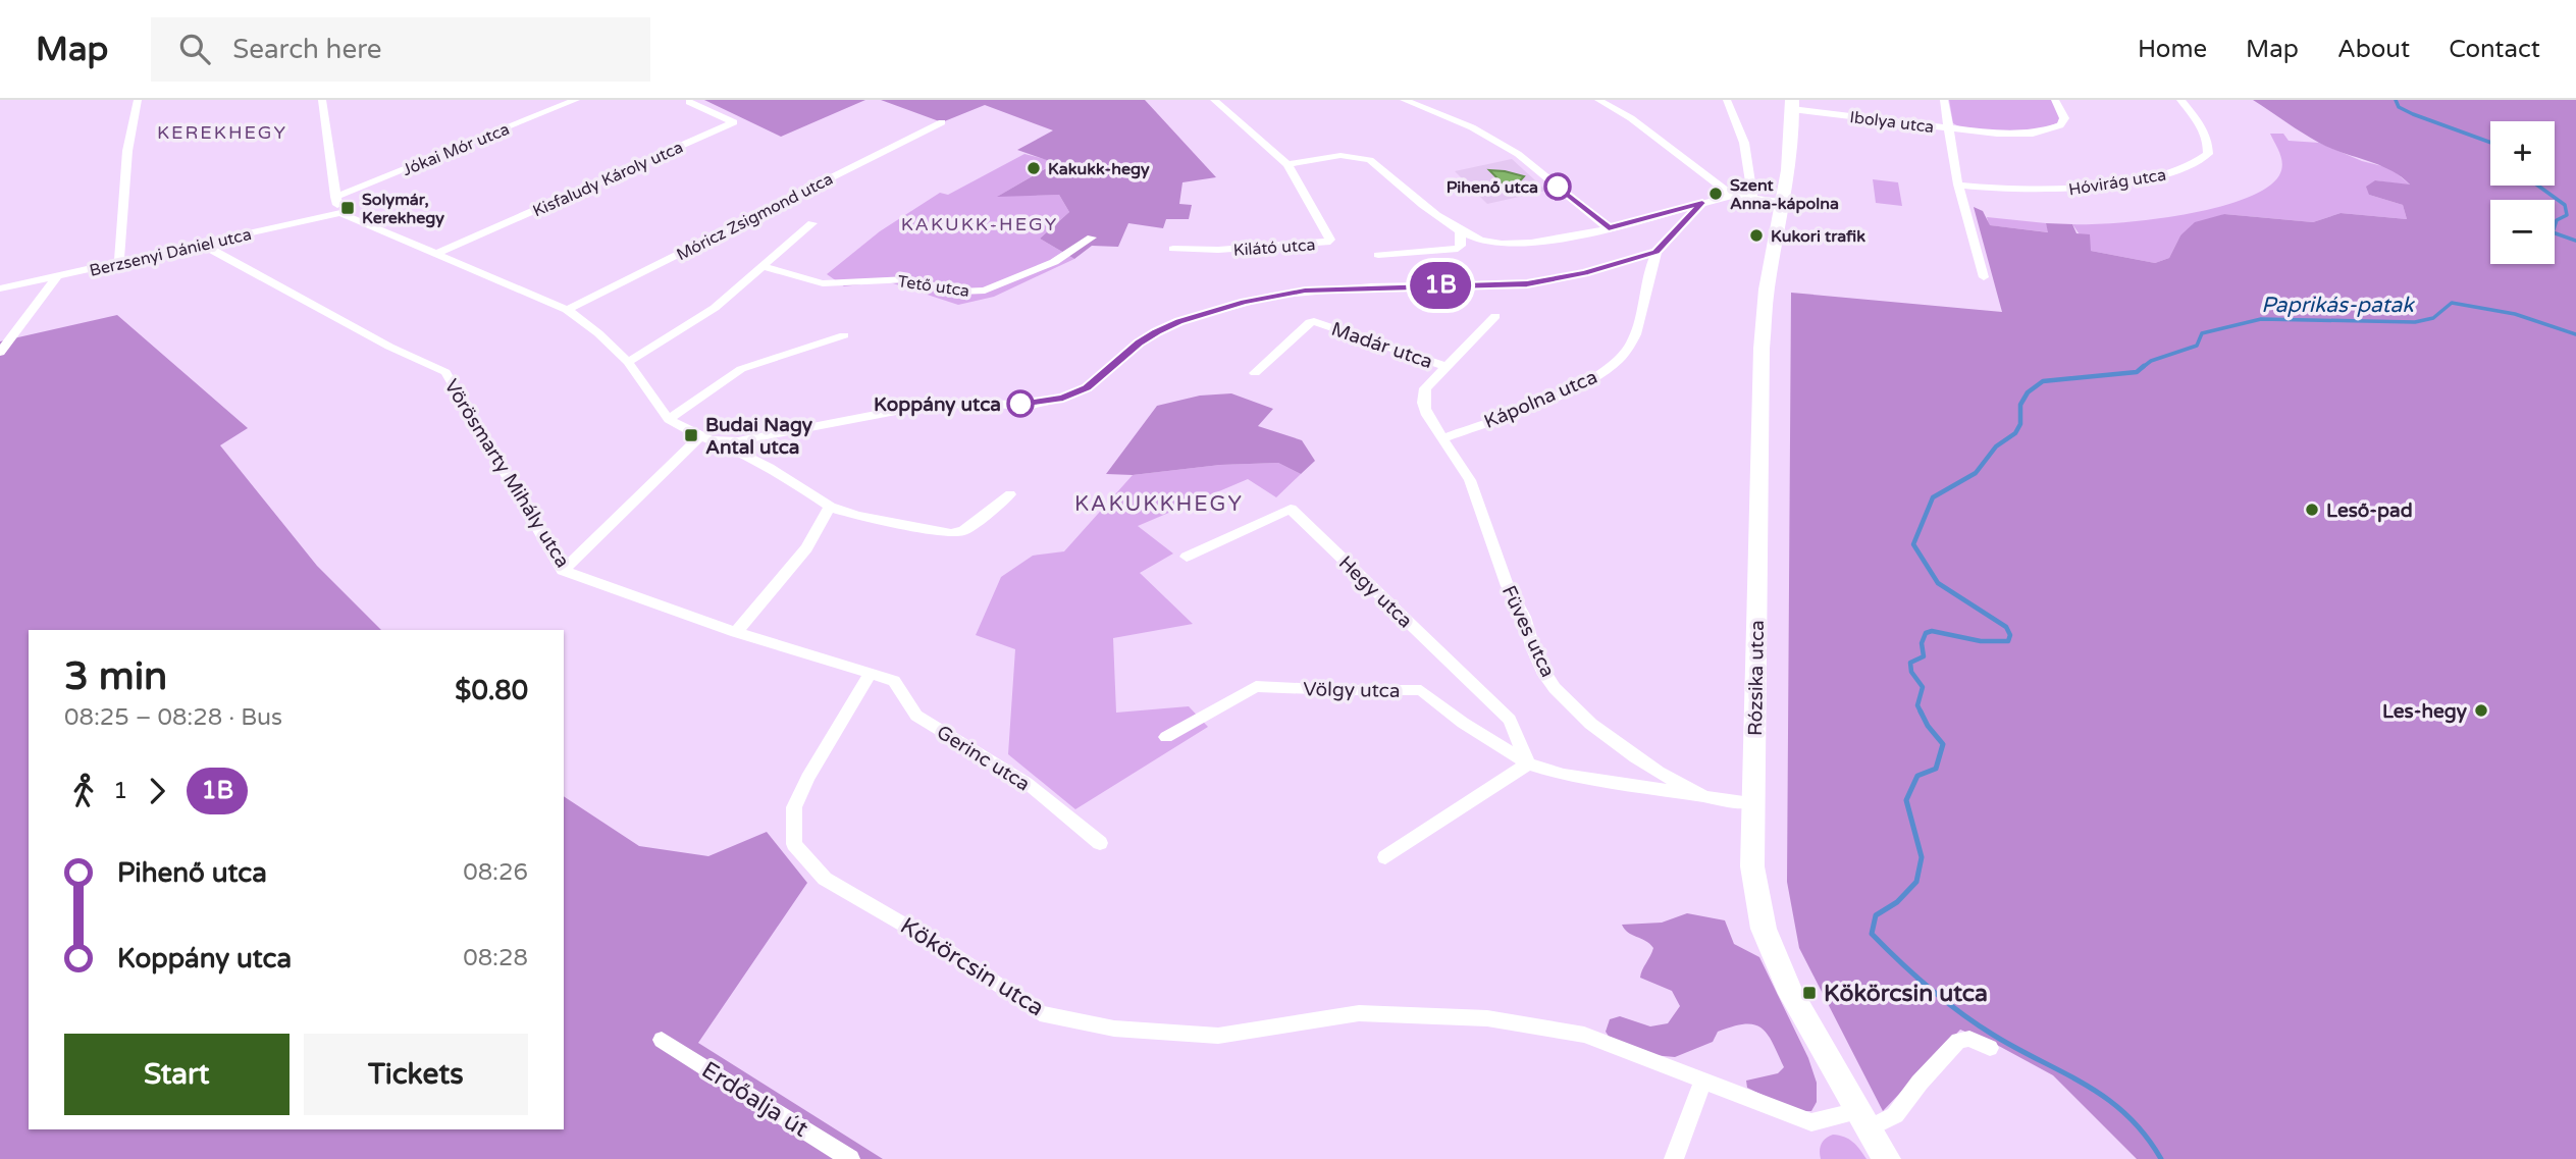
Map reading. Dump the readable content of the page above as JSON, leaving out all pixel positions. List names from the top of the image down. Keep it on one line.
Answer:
{"streets":{"main road":["Rózsika utca"],"street":["Ibolya utca","Jókai Mór utca","Kisfaludy Károly utca","Hóvirág utca","Móricz Zsigmond utca","Kilátó utca","Berzsenyi Dániel utca","Tető utca","Madár utca","Kápolna utca","Vörösmarty Mihály utca","Hegy utca","Füves utca","Völgy utca","Gerinc utca","Kökörcsin utca","Erdőalja út"]},"crossings":[["Ibolya utca","Hóvirág utca"],["Ibolya utca","Rózsika utca"],["Berzsenyi Dániel utca","Vörösmarty Mihály utca"],["Kápolna utca","Füves utca"],["Vörösmarty Mihály utca","Gerinc utca"],["Vörösmarty Mihály utca","Kökörcsin utca"],["Hegy utca","Völgy utca"],["Füves utca","Rózsika utca"],["Füves utca","Völgy utca"],["Rózsika utca","Kökörcsin utca"],["Gerinc utca","Kökörcsin utca"]],"districts":["KEREKHEGY","KAKUKK-HEGY","KAKUKKHEGY"],"water":["Paprikás-patak"],"places":{"other":["Kakukk-hegy","Pihenő utca","Szent Anna-kápolna","Kukori trafik","Koppány utca","Leső-pad","Les-hegy"],"transit":["Solymár, Kerekhegy","Budai Nagy Antal utca","Kökörcsin utca"]},"lines":["bus line 1B"],"page":{"header":"Map","search":"Search here","nav":["Home","Map","About","Contact"],"on_map":"1B","map_buttons":["+","−"],"heading":["3 min","08:25 – 08:28 · Bus","$0.80"],"legs":["1","1B"],"list":[{"name":"Pihenő utca","value":"08:26"},{"name":"Koppány utca","value":"08:28"}],"buttons":["Start","Tickets"]}}
